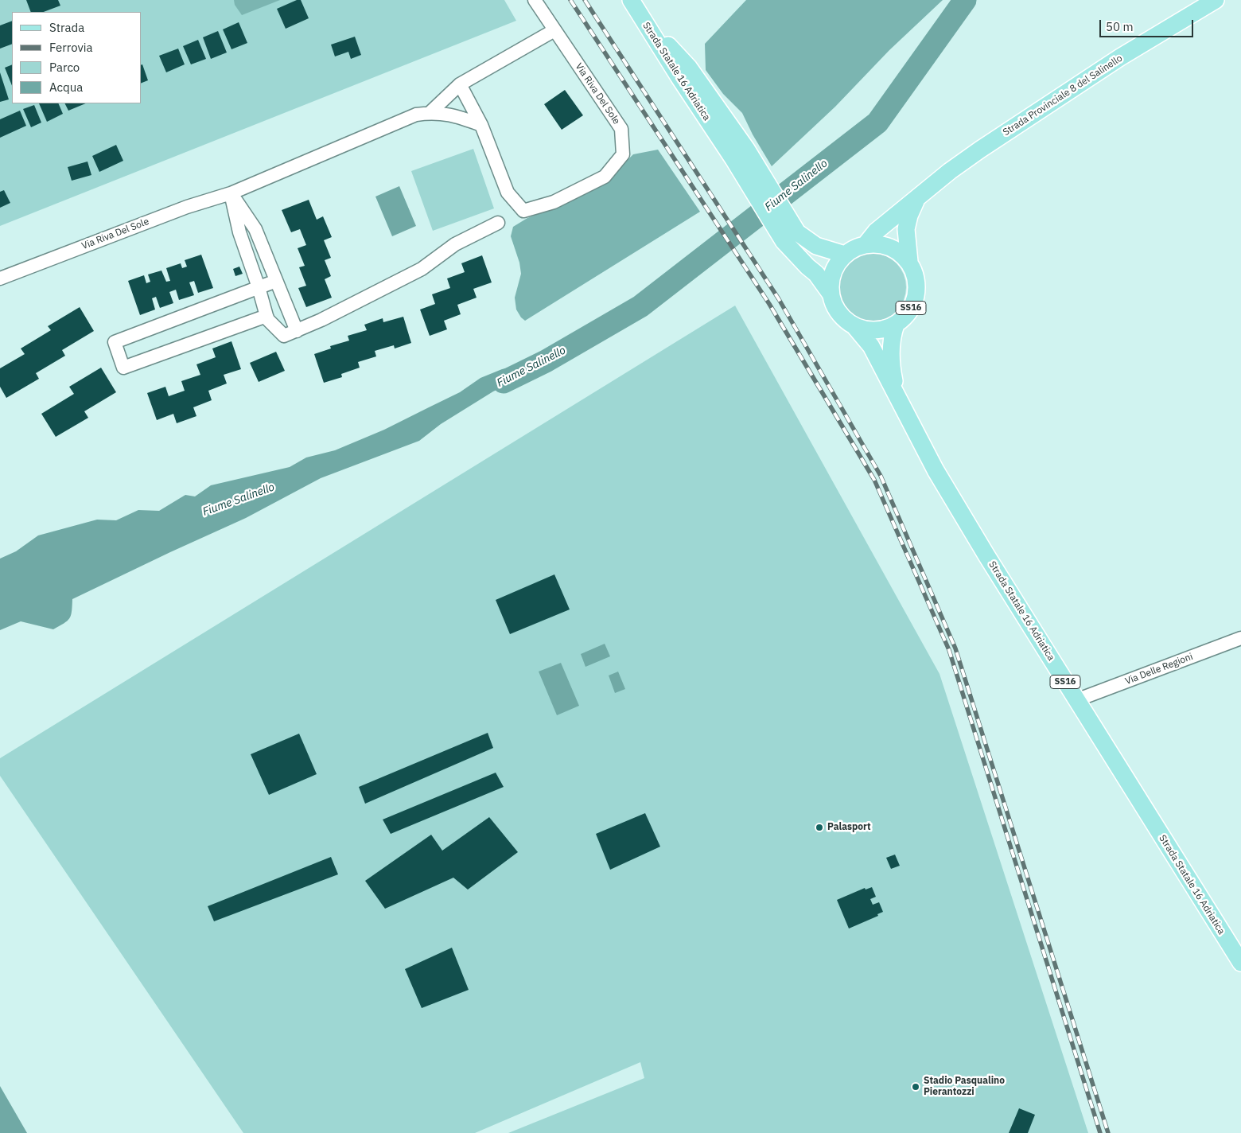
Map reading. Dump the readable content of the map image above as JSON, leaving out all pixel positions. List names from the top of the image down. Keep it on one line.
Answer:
{"streets":{"main road":["Strada Statale 16 Adriatica","Strada Provinciale 8 del Salinello","SS16"],"street":["Via Riva Del Sole","Via Delle Regioni"]},"crossings":[["Strada Statale 16 Adriatica","Strada Provinciale 8 del Salinello"],["Strada Statale 16 Adriatica","SS16"],["Strada Statale 16 Adriatica","Via Delle Regioni"],["Strada Provinciale 8 del Salinello","SS16"]],"water":["Fiume Salinello"],"places":["Palasport","Stadio Pasqualino Pierantozzi"],"legend":["Strada","Ferrovia","Parco","Acqua"],"scale_bar":"50 m"}
